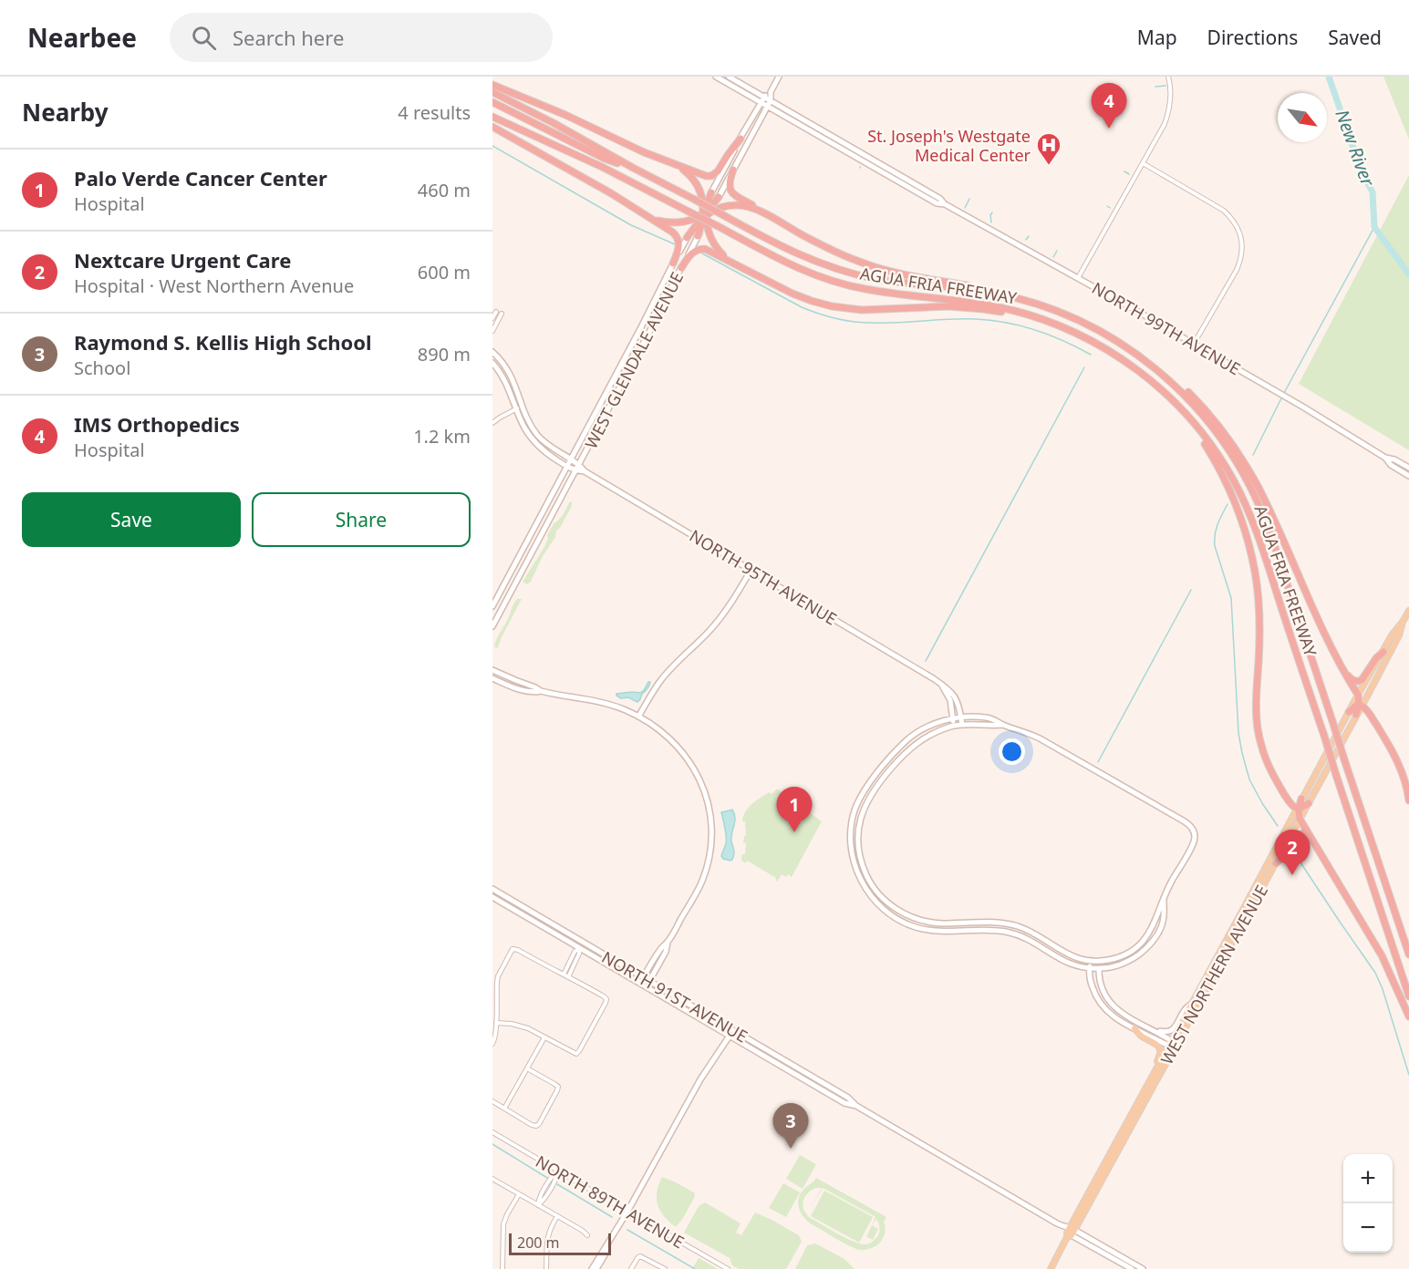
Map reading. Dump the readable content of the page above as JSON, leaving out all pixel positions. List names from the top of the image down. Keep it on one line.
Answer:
{"streets":{"highway":["AGUA FRIA FREEWAY"],"main road":["WEST NORTHERN AVENUE"],"street":["NORTH 99TH AVENUE","WEST GLENDALE AVENUE","NORTH 95TH AVENUE","NORTH 91ST AVENUE","NORTH 89TH AVENUE"]},"crossings":[["WEST GLENDALE AVENUE","NORTH 95TH AVENUE"],["WEST NORTHERN AVENUE","NORTH 91ST AVENUE"]],"water":["New River"],"places":{"hospital":["St. Joseph's Westgate Medical Center"]},"scale_bar":"200 m","north":"bottom right","page":{"header":"Nearbee","search":"Search here","nav":["Map","Directions","Saved"],"heading":["Nearby","4 results"],"pins":["4","1","2","3"],"list":[{"mark":"1","name":"Palo Verde Cancer Center","note":"Hospital","value":"460 m"},{"mark":"2","name":"Nextcare Urgent Care","note":"Hospital · West Northern Avenue","value":"600 m"},{"mark":"3","name":"Raymond S. Kellis High School","note":"School","value":"890 m"},{"mark":"4","name":"IMS Orthopedics","note":"Hospital","value":"1.2 km"}],"buttons":["Save","Share"],"map_buttons":["+","−"],"scale":"200 m"}}
